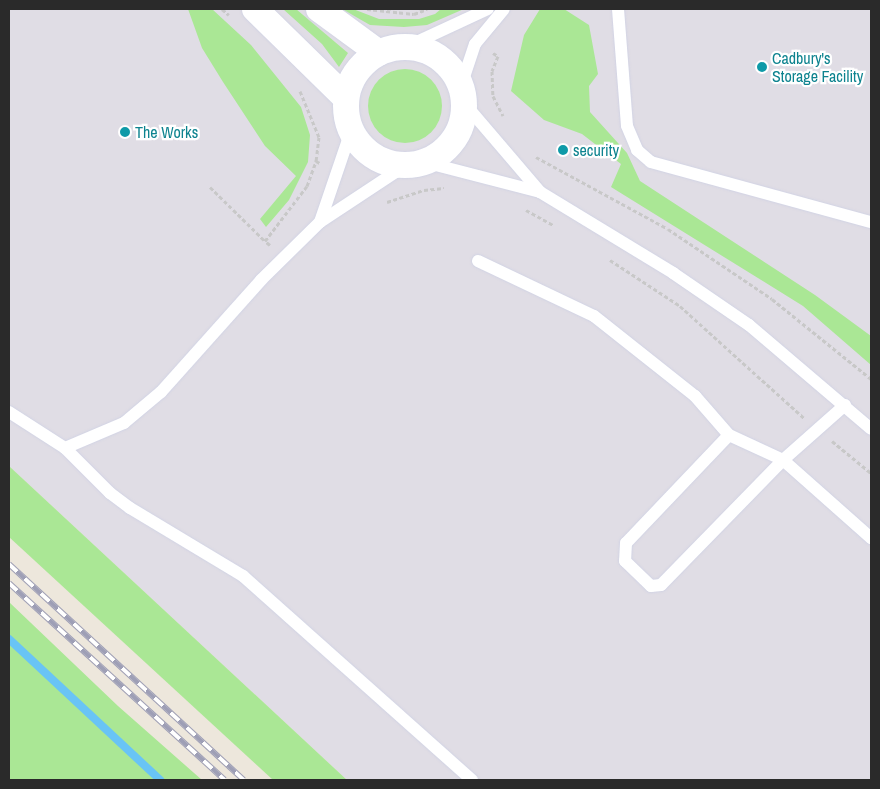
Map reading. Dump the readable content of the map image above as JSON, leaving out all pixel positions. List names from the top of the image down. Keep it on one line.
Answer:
{"places":["Cadbury's Storage Facility","The Works","security"]}
